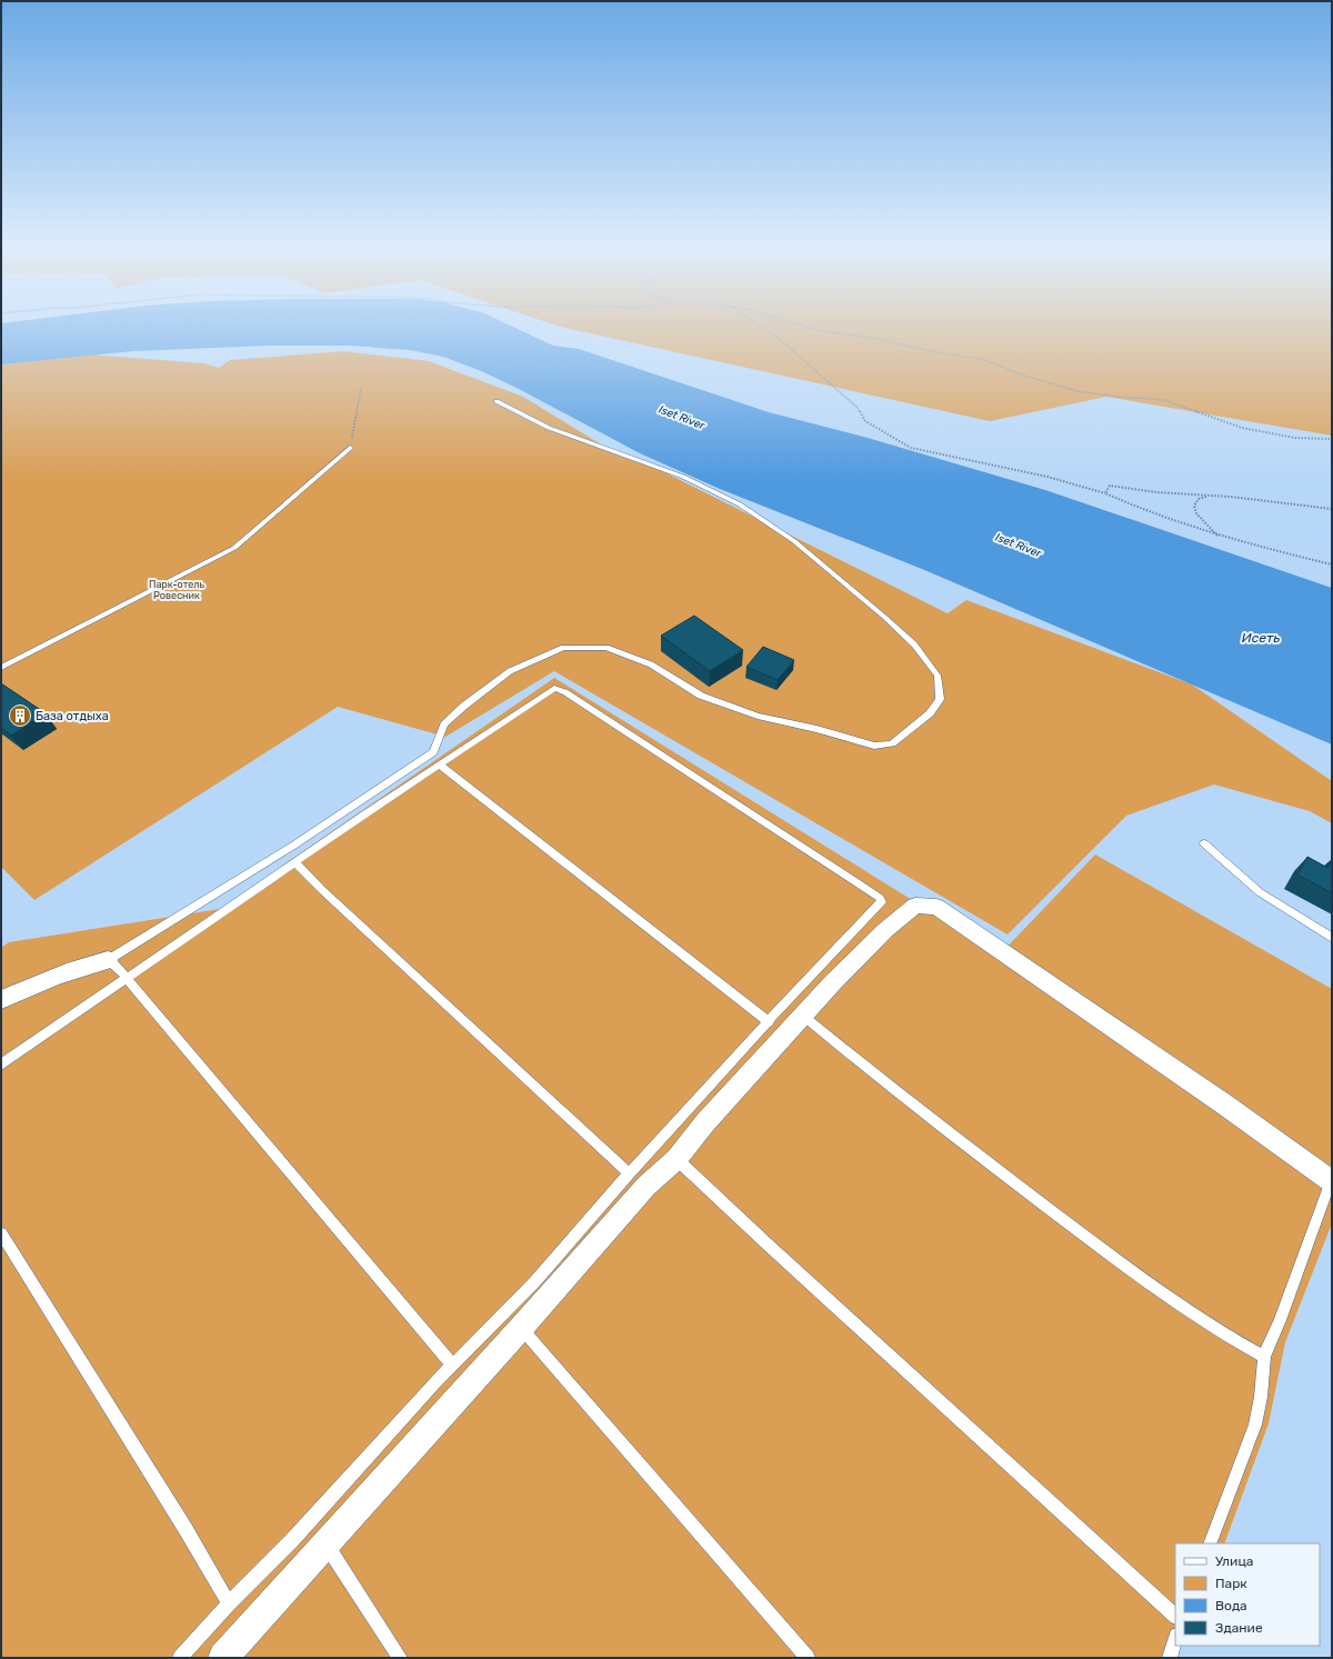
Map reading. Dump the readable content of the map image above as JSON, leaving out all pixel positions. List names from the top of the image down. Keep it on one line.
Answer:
{"water":["Iset River","Исеть"],"parks":["Парк-отель Ровесник"],"places":{"building":["База отдыха"]},"legend":["Улица","Парк","Вода","Здание"]}
